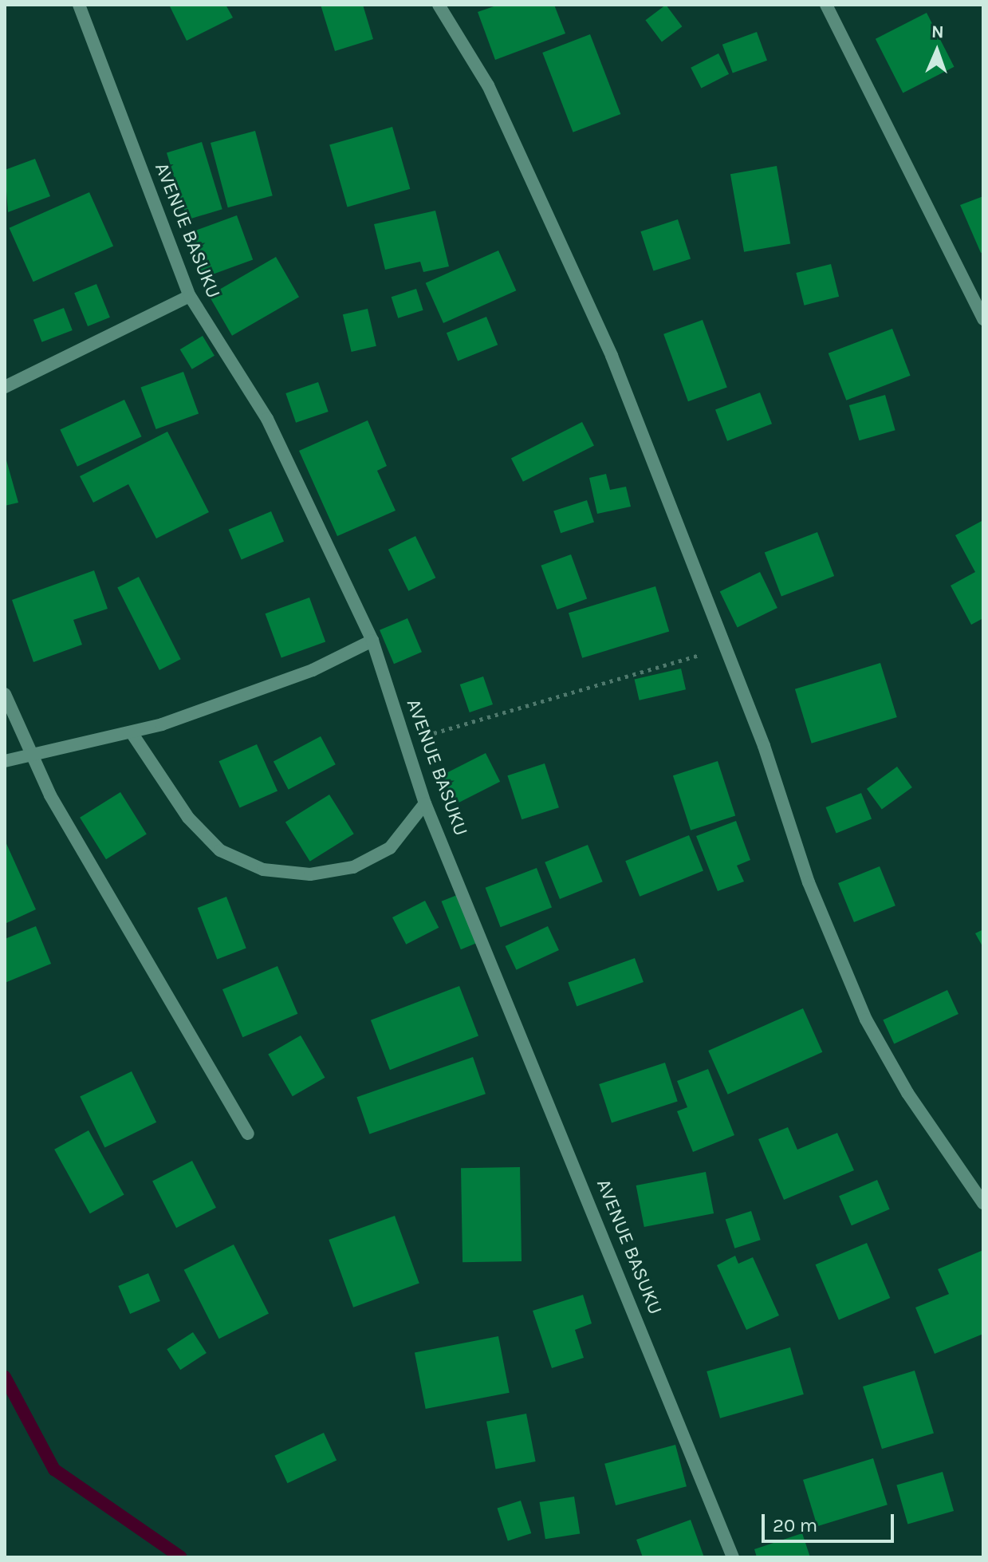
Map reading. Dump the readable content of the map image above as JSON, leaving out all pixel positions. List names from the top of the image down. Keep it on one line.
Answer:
{"streets":{"street":["AVENUE BASUKU"]},"scale_bar":"20 m","north":"top"}
